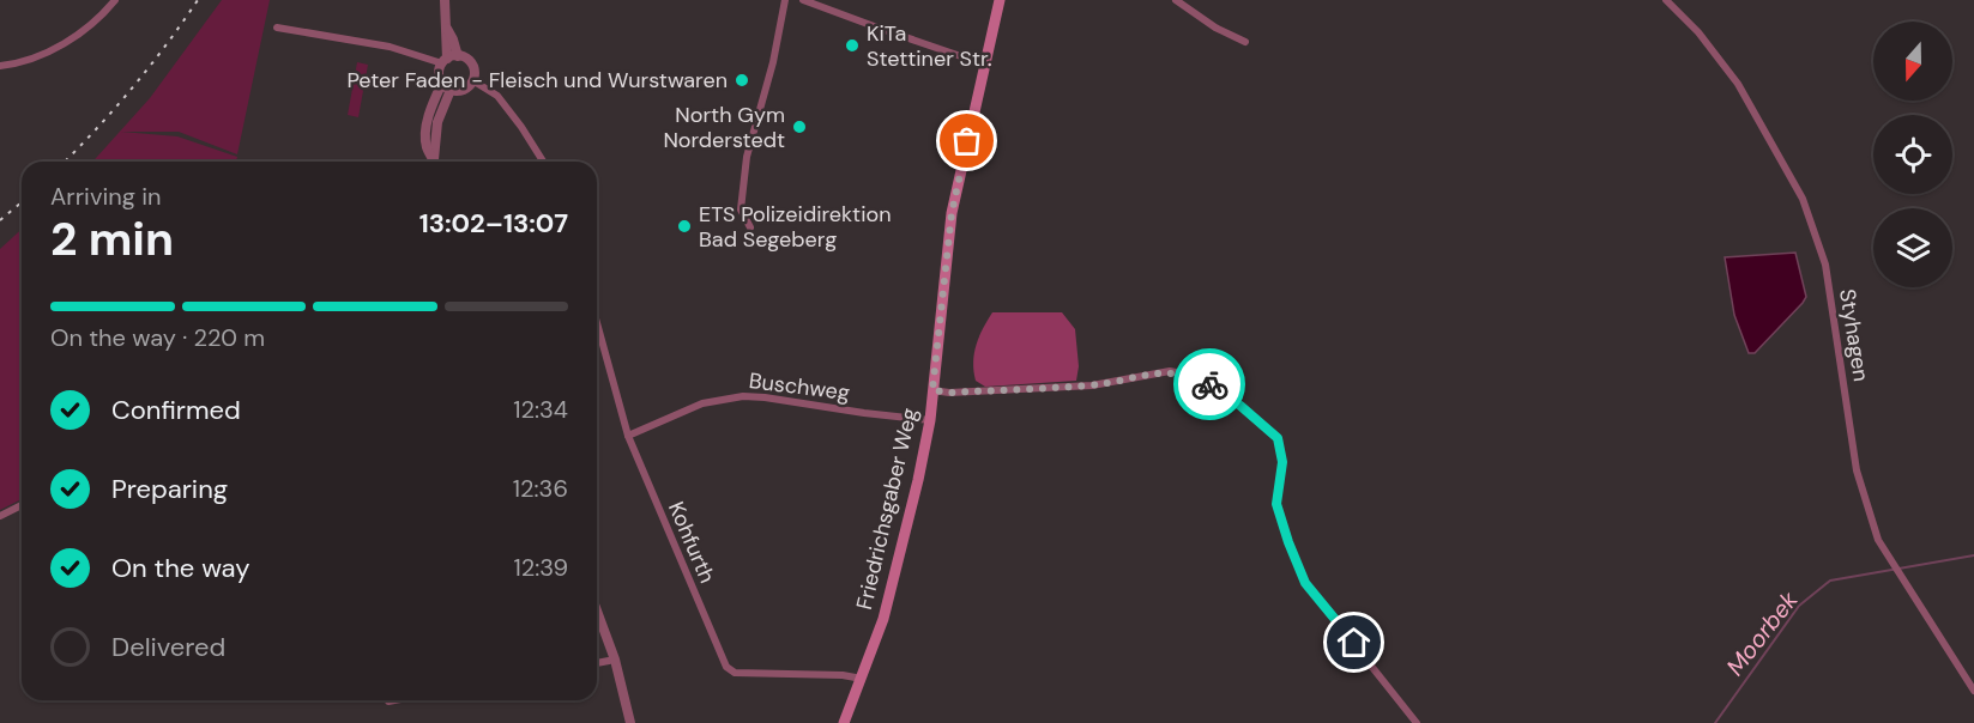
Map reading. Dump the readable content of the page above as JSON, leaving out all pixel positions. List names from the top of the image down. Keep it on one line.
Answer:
{"streets":{"main road":["Friedrichsgaber Weg"],"street":["Styhagen","Buschweg","Kohfurth"]},"crossings":[["Buschweg","Friedrichsgaber Weg"],["Buschweg","Kohfurth"],["Friedrichsgaber Weg","Kohfurth"]],"water":["Moorbek"],"places":["KiTa Stettiner Str.","Peter Faden - Fleisch und Wurstwaren","North Gym Norderstedt","ETS Polizeidirektion Bad Segeberg"],"north":"bottom","page":{"heading":["2 min","Arriving in","13:02–13:07"],"bar":"On the way · 220 m","list":[["Confirmed","12:34"],["Preparing","12:36"],["On the way","12:39"],"Delivered"]}}
